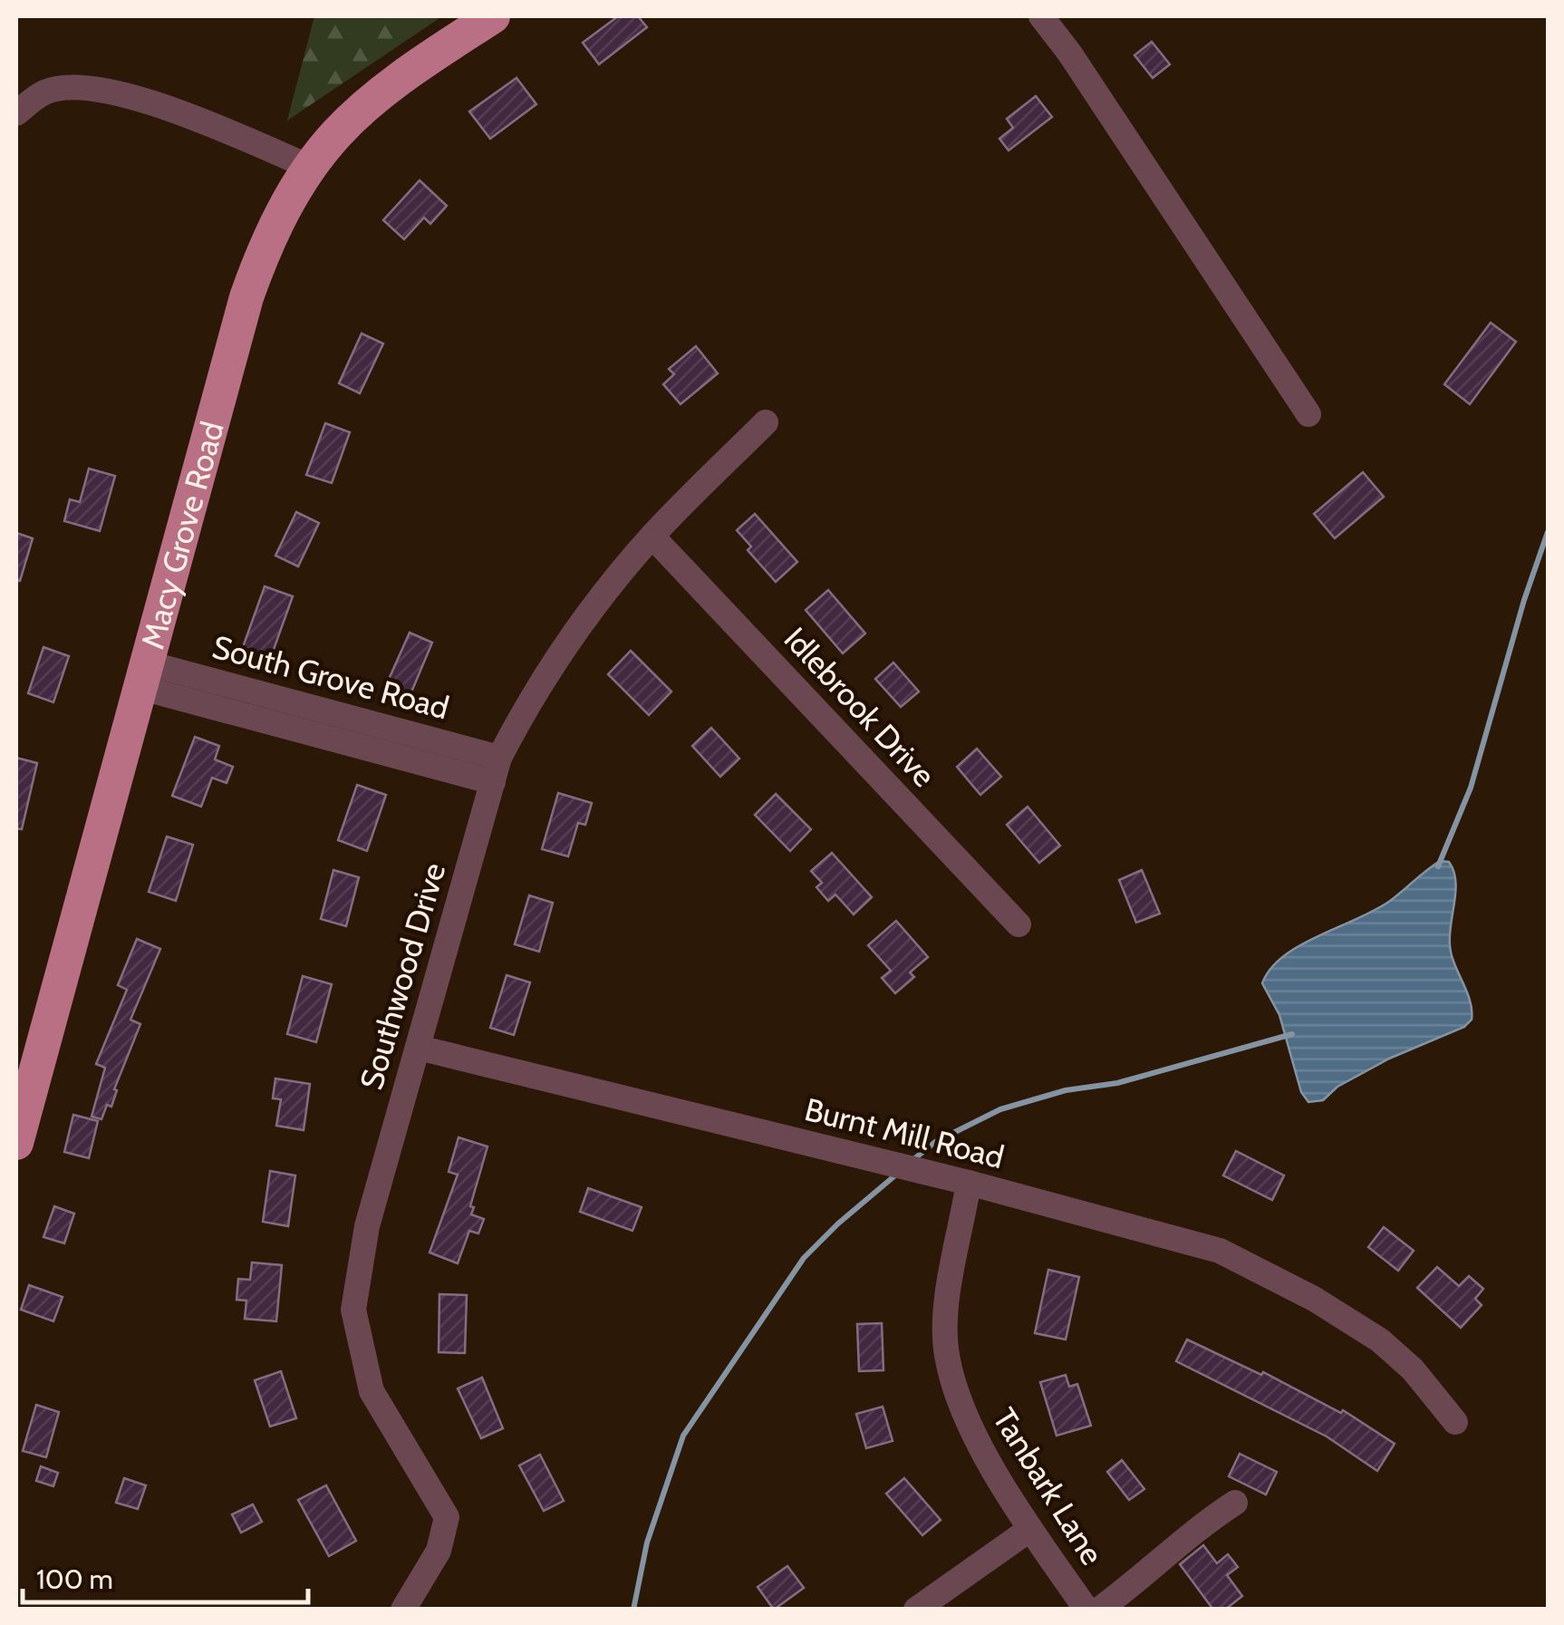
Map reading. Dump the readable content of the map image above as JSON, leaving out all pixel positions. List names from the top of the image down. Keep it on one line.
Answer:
{"streets":{"main road":["Macy Grove Road"],"street":["South Grove Road","Idlebrook Drive","Southwood Drive","Burnt Mill Road","Tanbark Lane"]},"crossings":[["Macy Grove Road","South Grove Road"],["South Grove Road","Southwood Drive"],["Idlebrook Drive","Southwood Drive"],["Southwood Drive","Burnt Mill Road"],["Burnt Mill Road","Tanbark Lane"]],"scale_bar":"100 m"}
